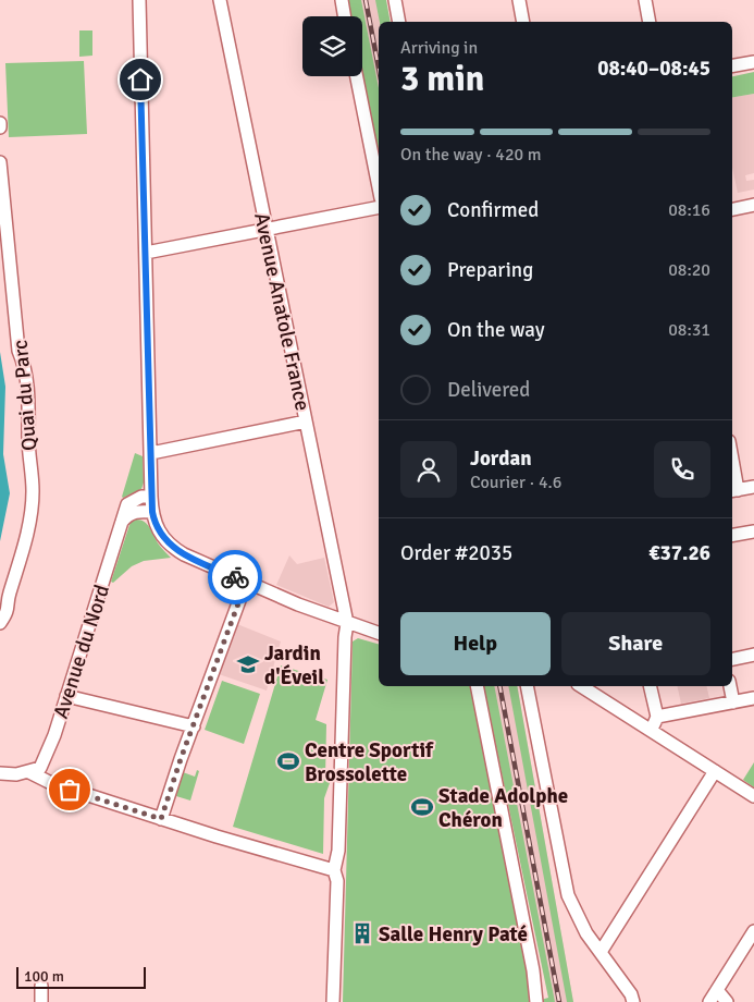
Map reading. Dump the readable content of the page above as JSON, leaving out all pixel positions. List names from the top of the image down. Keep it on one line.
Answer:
{"streets":{"street":["Avenue Anatole France","Quai du Parc","Avenue du Nord"]},"places":{"school or university":["Jardin d'Éveil"],"sports":["Centre Sportif Brossolette","Stade Adolphe Chéron"],"building":["Salle Henry Paté"]},"scale_bar":"100 m","page":{"heading":["3 min","Arriving in","08:40–08:45"],"panel":["Jordan","Courier · 4.6","Order #2035","€37.26"],"bar":"On the way · 420 m","list":[["Confirmed","08:16"],["Preparing","08:20"],["On the way","08:31"],"Delivered"],"buttons":["Help","Share"],"scale":"100 m"}}
